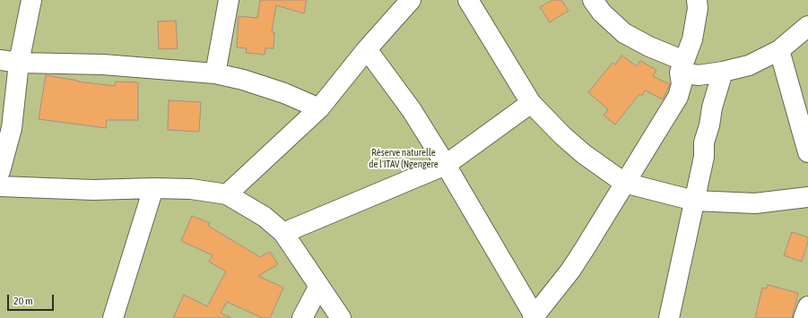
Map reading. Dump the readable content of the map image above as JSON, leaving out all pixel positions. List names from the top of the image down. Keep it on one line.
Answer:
{"parks":["Réserve naturelle de l'ITAV (Ngengere"],"scale_bar":"20 m"}
